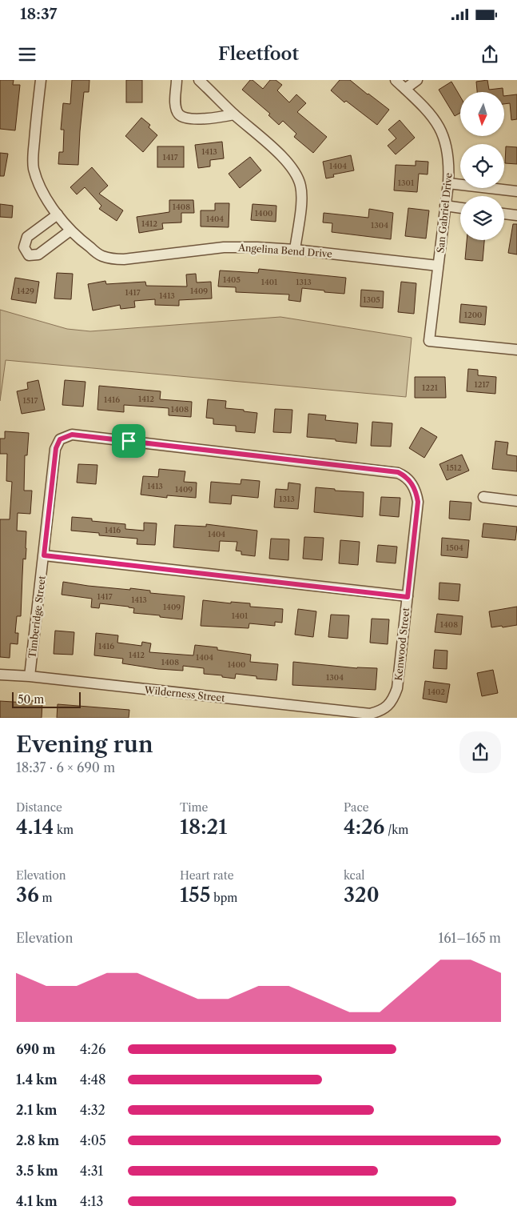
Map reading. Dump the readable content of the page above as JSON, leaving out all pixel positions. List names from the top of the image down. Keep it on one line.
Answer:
{"streets":{"street":["San Gabriel Drive","Angelina Bend Drive","Timberidge Street","Kenwood Street","Wilderness Street"]},"crossings":[["San Gabriel Drive","Angelina Bend Drive"],["Timberidge Street","Kenwood Street"],["Timberidge Street","Wilderness Street"],["Kenwood Street","Wilderness Street"]],"house_numbers":["1413","1417","1404","1301","1408","1400","1404","1412","1304","1405","1401","1313","1429","1409","1417","1413","1305","1200","1217","1221","1412","1416","1517","1408","1512","1413","1409","1313","1416","1404","1504","1417","1413","1409","1401","1408","1416","1412","1404","1408","1400","1304","1402"],"scale_bar":"50 m","north":"bottom","page":{"status":"18:37","header":"Fleetfoot","scale":"50 m","heading":["Evening run","18:37 · 6 × 690 m"],"stats":[["Distance","4.14 km"],["Time","18:21"],["Pace","4:26 /km"],["Elevation","36 m"],["Heart rate","155 bpm"],["kcal","320"]],"chart":["Elevation","161–165 m"],"list":[{"name":"690 m","note":"4:26"},{"name":"1.4 km","note":"4:48"},{"name":"2.1 km","note":"4:32"},{"name":"2.8 km","note":"4:05"},{"name":"3.5 km","note":"4:31"},{"name":"4.1 km","note":"4:13"}]}}
